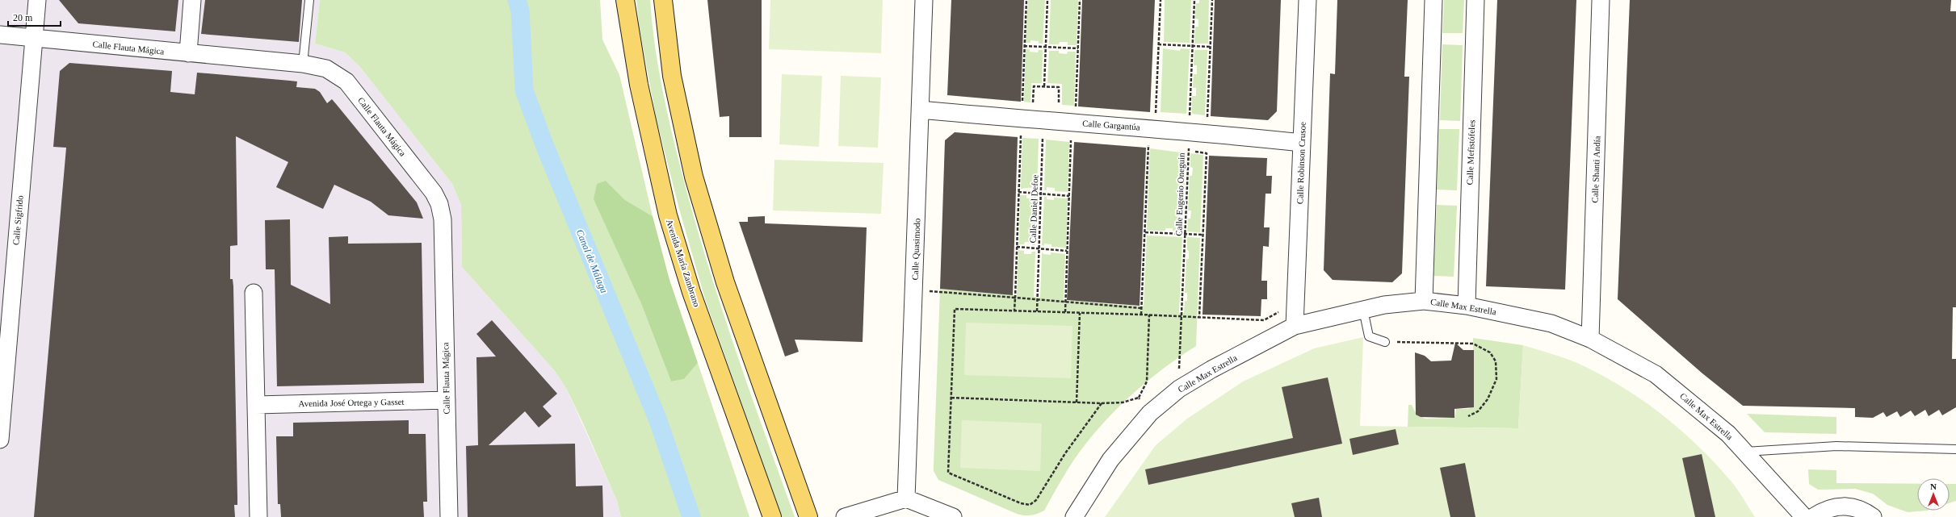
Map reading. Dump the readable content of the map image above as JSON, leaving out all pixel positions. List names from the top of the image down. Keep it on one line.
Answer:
{"streets":{"main road":["Avenida María Zambrano"],"street":["Calle Flauta Mágica","Calle Gargantúa","Calle Mefistófeles","Calle Robinson Crusoe","Calle Shanti Andía","Calle Sigfrido","Calle Quasimodo","Calle Max Estrella","Avenida José Ortega y Gasset"],"path":["Calle Eugenio Oneguin","Calle Daniel Defoe"]},"crossings":[["Calle Flauta Mágica","Calle Sigfrido"],["Calle Flauta Mágica","Avenida José Ortega y Gasset"],["Calle Gargantúa","Calle Robinson Crusoe"],["Calle Gargantúa","Calle Eugenio Oneguin"],["Calle Gargantúa","Calle Daniel Defoe"],["Calle Gargantúa","Calle Quasimodo"],["Calle Mefistófeles","Calle Max Estrella"],["Calle Robinson Crusoe","Calle Max Estrella"],["Calle Shanti Andía","Calle Max Estrella"],["Calle Eugenio Oneguin","Calle Max Estrella"]],"water":["Canal de Málaga"],"scale_bar":"20 m","north":"top"}
